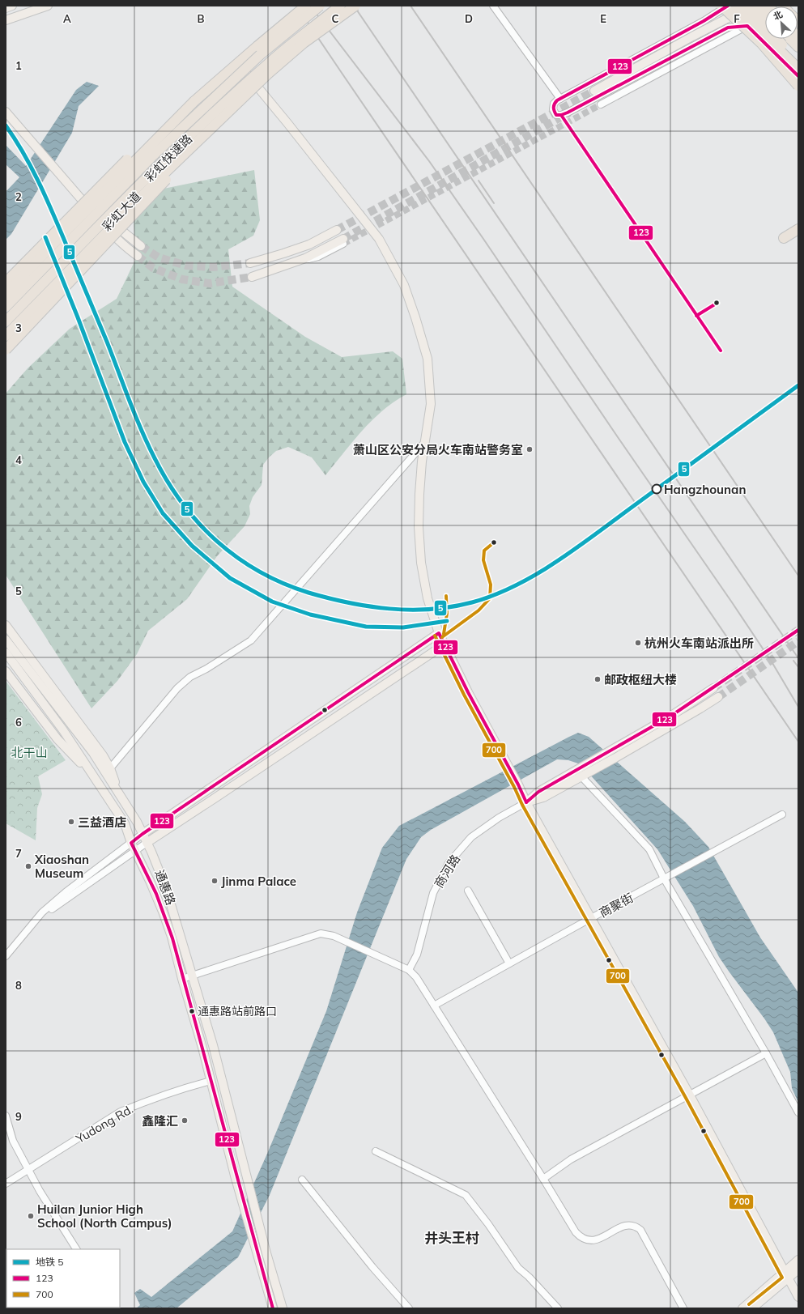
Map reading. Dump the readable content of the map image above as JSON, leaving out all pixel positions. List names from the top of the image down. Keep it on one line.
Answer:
{"streets":{"highway":["彩虹快速路"],"main road":["彩虹大道","通惠路"],"street":["商河路","商聚街","Yudong Rd."]},"crossings":[["通惠路","Yudong Rd."]],"districts":["井头王村"],"parks":["北干山"],"places":["萧山区公安分局火车南站警务室","Hangzhounan","杭州火车南站派出所","邮政枢纽大楼","三益酒店","Xiaoshan Museum","Jinma Palace","通惠路站前路口","鑫隆汇","Huilan Junior High School (North Campus)"],"lines":["transit line 123","metro line 5","transit line 700"],"legend":["地铁 5","123","700"],"north":"top left","grid":{"columns":["A","B","C","D","E","F"],"rows":["1","2","3","4","5","6","7","8","9"]}}
